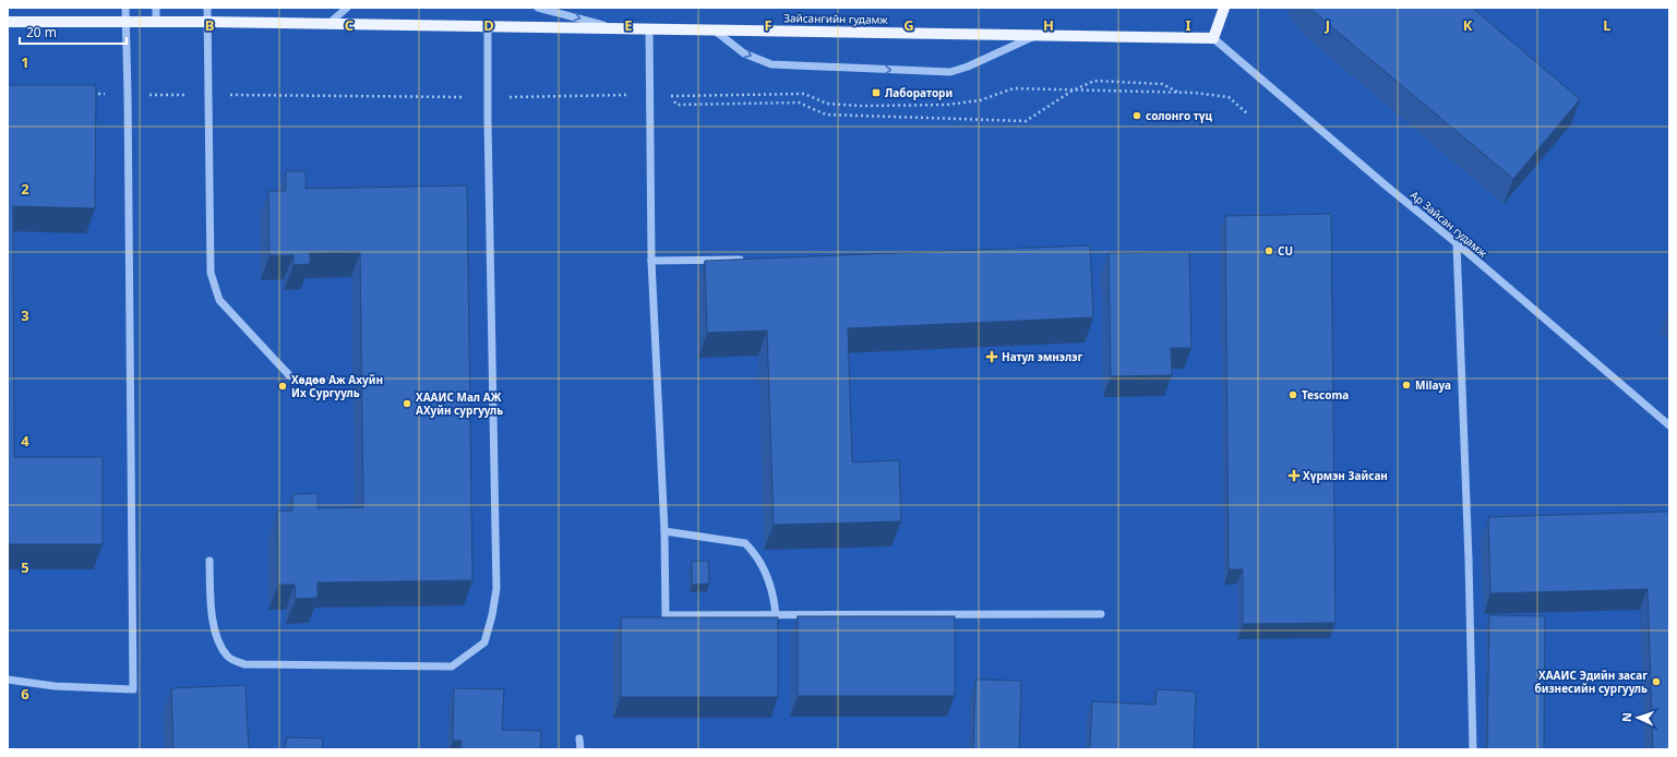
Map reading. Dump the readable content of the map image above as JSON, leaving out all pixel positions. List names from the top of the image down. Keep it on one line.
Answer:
{"streets":{"main road":["Зайсангийн гудамж"],"street":["Ар Зайсан гудамж"]},"crossings":[["Зайсангийн гудамж","Ар Зайсан гудамж"]],"places":{"transit":["Лаборатори"],"other":["солонго түц","CU","Milaya","Хөдөө Аж Ахуйн Их Сургууль","Tescoma","ХААИС Мал АЖ АХуйн сургууль","ХААИС Эдийн засаг бизнесийн сургууль"],"health":["Натул эмнэлэг","Хүрмэн Зайсан"]},"scale_bar":"20 m","north":"left","grid":{"columns":["B","C","D","E","F","G","H","I","J","K","L"],"rows":["1","2","3","4","5","6"]}}
